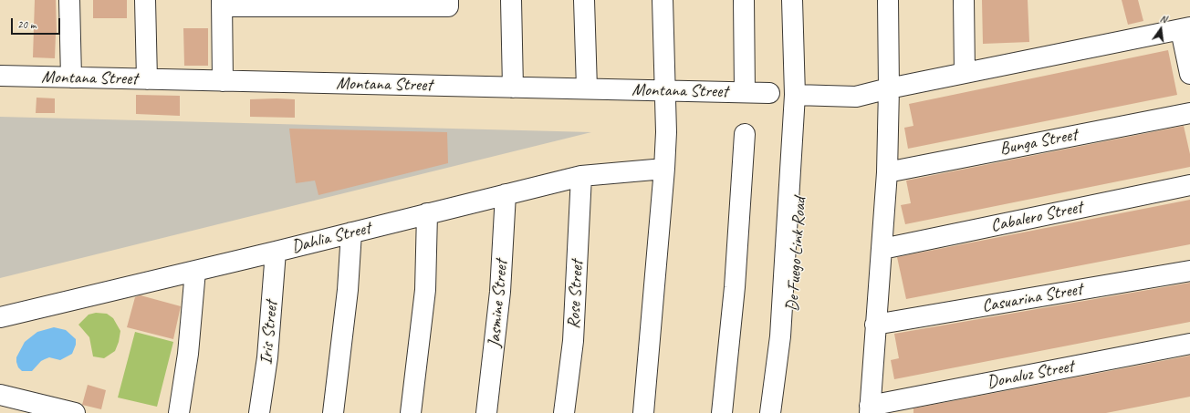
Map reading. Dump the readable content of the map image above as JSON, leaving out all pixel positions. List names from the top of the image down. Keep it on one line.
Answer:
{"streets":{"street":["Montana Street","Bunga Street","Cabalero Street","Dahlia Street","De Fuego Link Road","Rose Street","Casuarina Street","Jasmine Street","Iris Street","Donaluz Street"]},"crossings":[["Dahlia Street","Rose Street"],["Dahlia Street","Jasmine Street"],["Dahlia Street","Iris Street"]],"scale_bar":"20 m","north":"top"}
